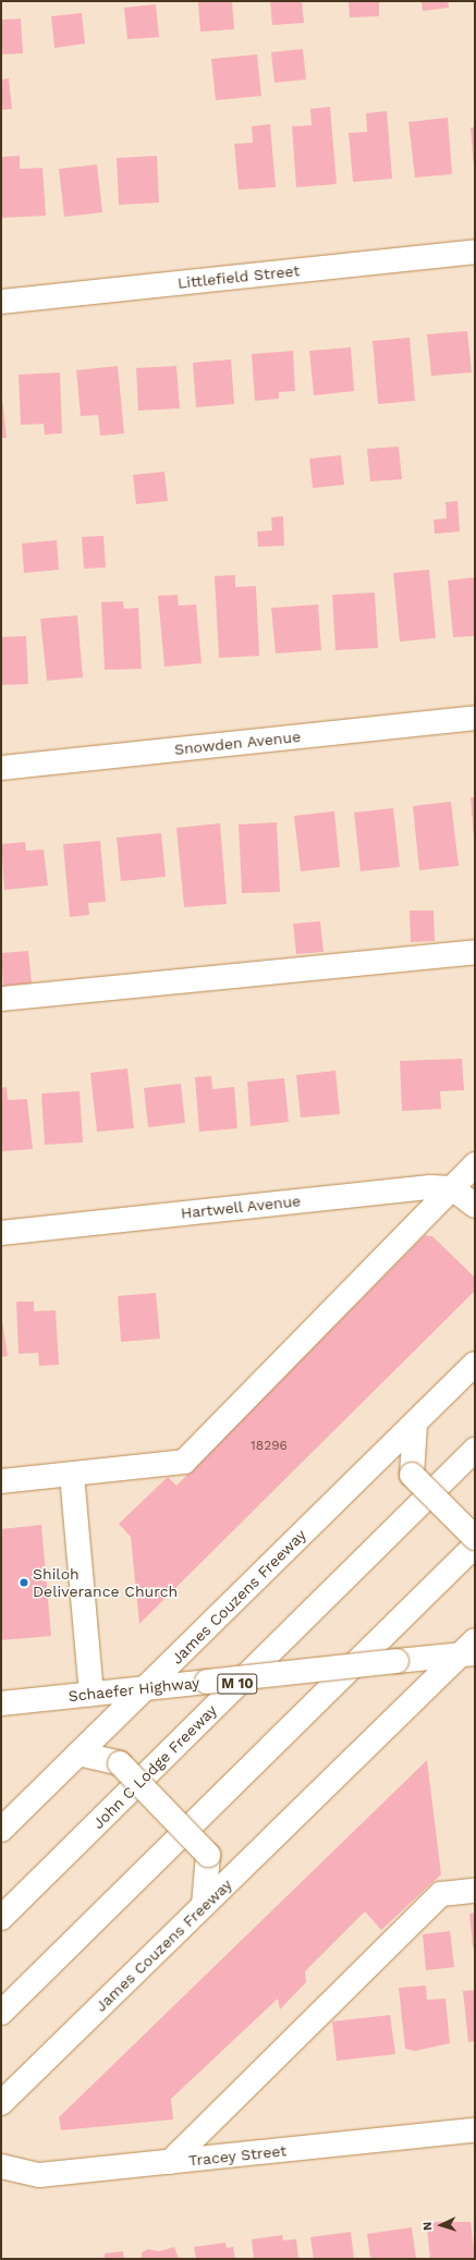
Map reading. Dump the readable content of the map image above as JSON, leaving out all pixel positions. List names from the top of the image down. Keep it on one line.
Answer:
{"streets":{"main road":["Littlefield Street","Snowden Avenue","Hartwell Avenue","James Couzens Freeway","M 10","Schaefer Highway","John C Lodge Freeway","Tracey Street"]},"crossings":[["James Couzens Freeway","Schaefer Highway"]],"places":["Shiloh Deliverance Church"],"house_numbers":["18296"],"north":"left"}
